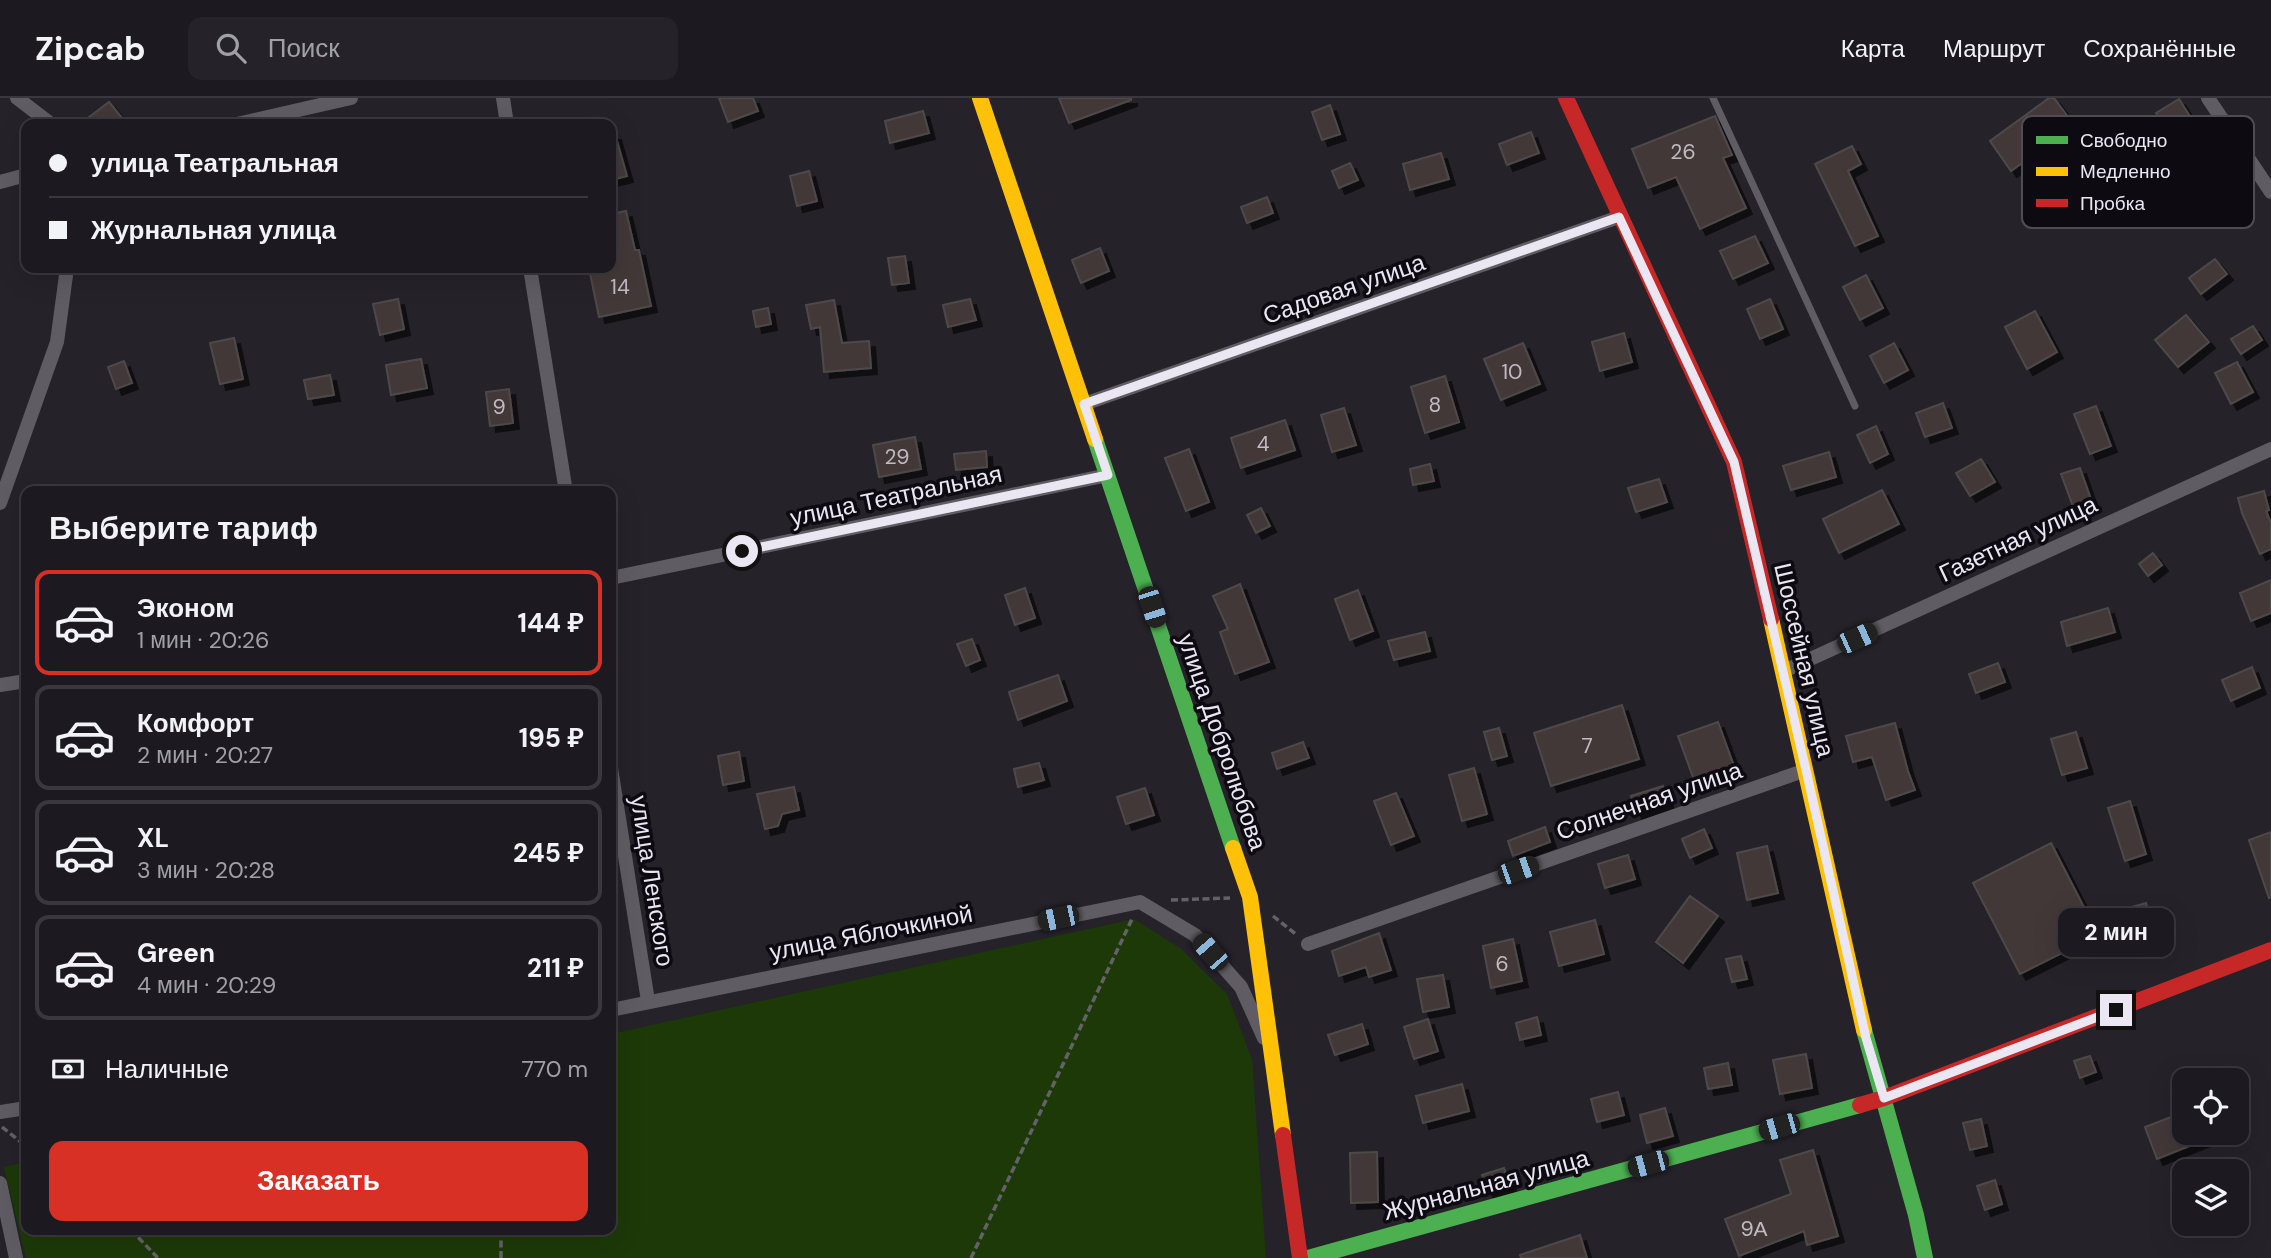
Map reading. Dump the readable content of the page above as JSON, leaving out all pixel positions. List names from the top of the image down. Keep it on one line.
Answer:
{"streets":{"street":["Садовая улица","улица Театральная","Газетная улица","Шоссейная улица","улица Добролюбова","Солнечная улица","улица Ленского","улица Яблочкиной","Журнальная улица"]},"crossings":[["Садовая улица","Шоссейная улица"],["Садовая улица","улица Добролюбова"],["улица Театральная","улица Добролюбова"],["Газетная улица","Шоссейная улица"],["Шоссейная улица","Солнечная улица"],["Шоссейная улица","Журнальная улица"],["улица Ленского","улица Яблочкиной"]],"house_numbers":["26","14","10","8","9","4","29","7","6","9А"],"legend":["Свободно","Медленно","Пробка"],"page":{"header":"Zipcab","search":"Поиск","nav":["Карта","Маршрут","Сохранённые"],"banner":["улица Театральная","Журнальная улица"],"heading":"Выберите тариф","list":[{"name":"Эконом","note":"1 мин · 20:26","value":"144 ₽"},{"name":"Комфорт","note":"2 мин · 20:27","value":"195 ₽"},{"name":"XL","note":"3 мин · 20:28","value":"245 ₽"},{"name":"Green","note":"4 мин · 20:29","value":"211 ₽"}],"bubble":"2 мин","pay":["Наличные","770 m"],"buttons":"Заказать"}}
